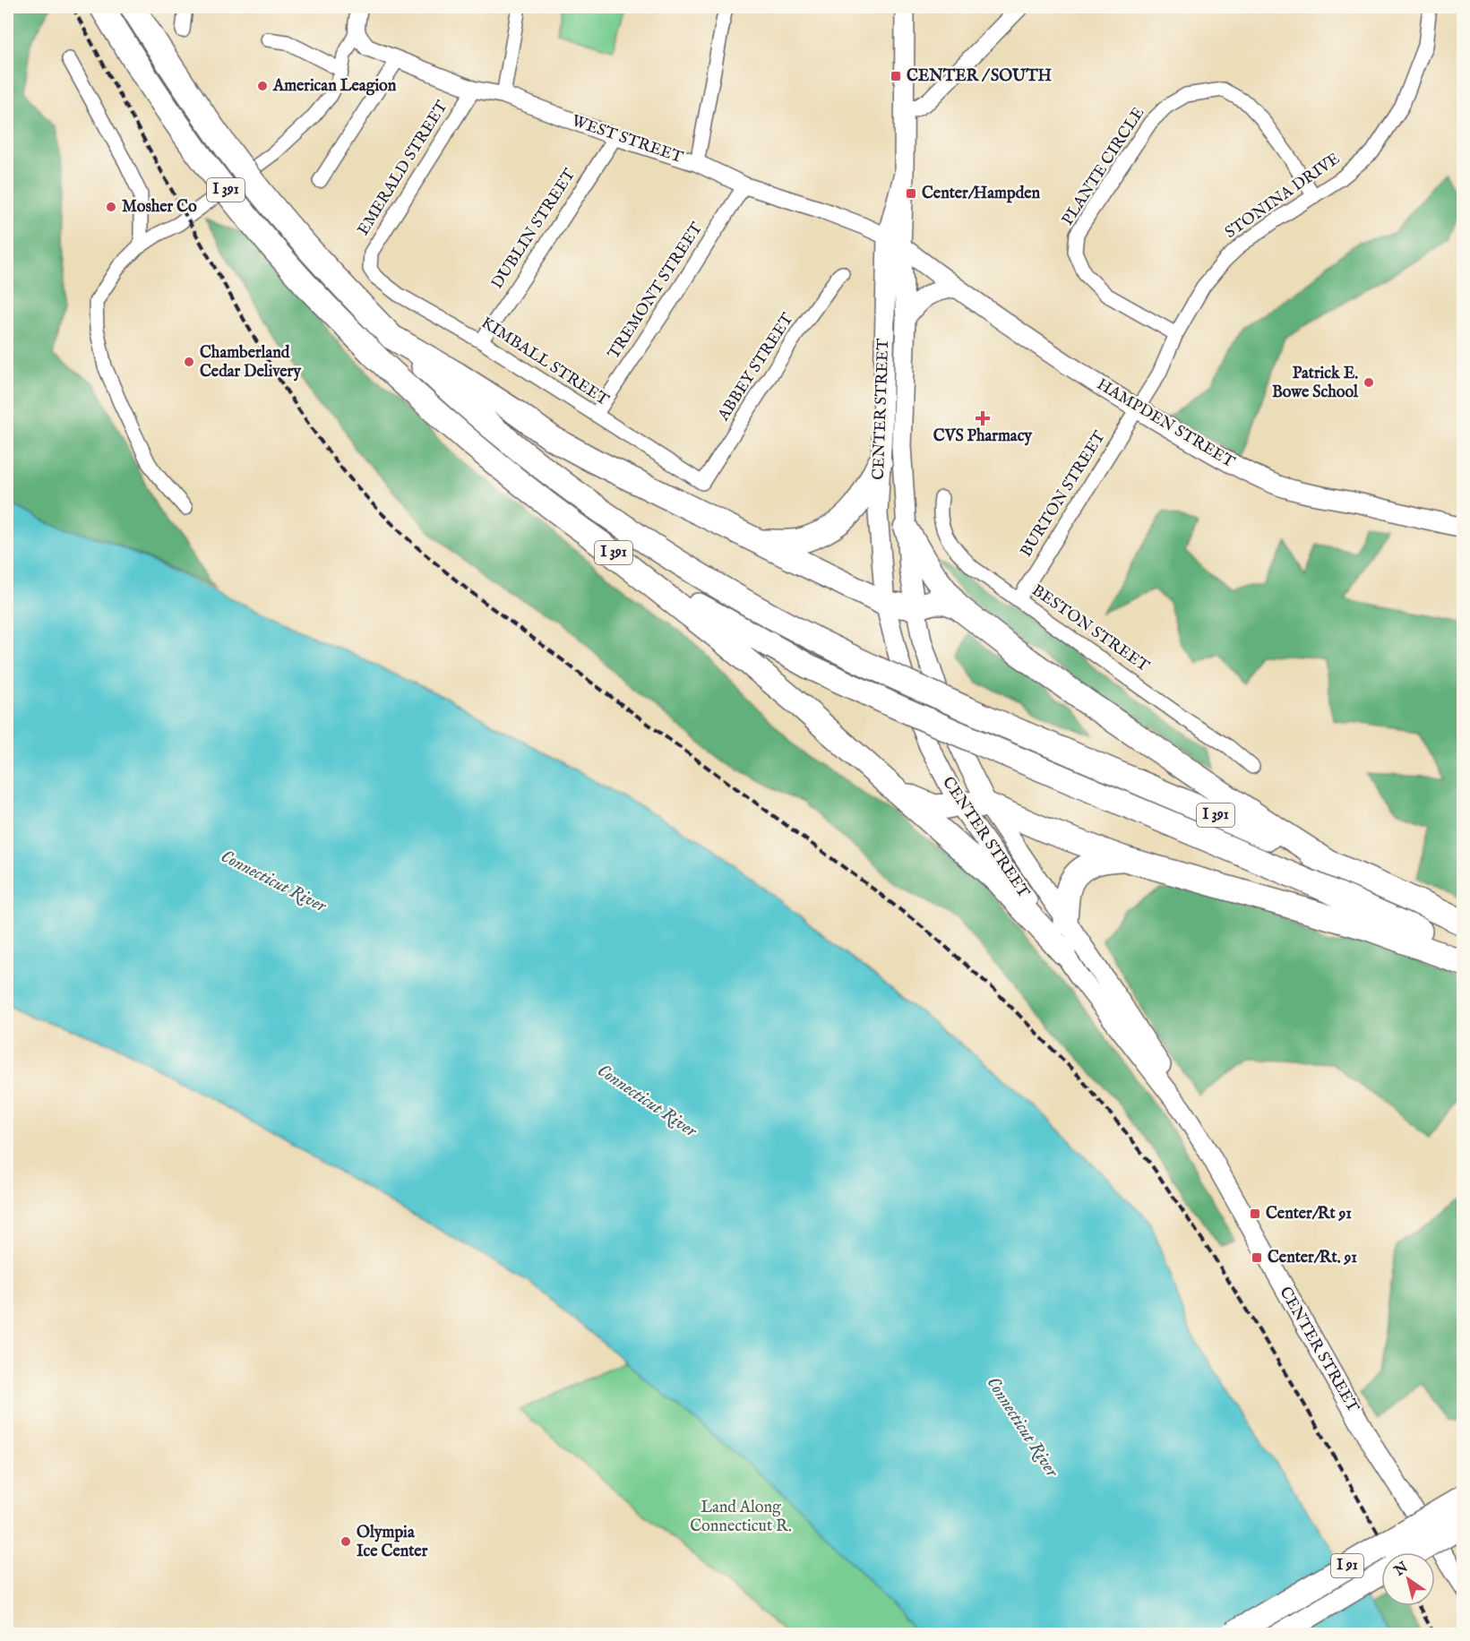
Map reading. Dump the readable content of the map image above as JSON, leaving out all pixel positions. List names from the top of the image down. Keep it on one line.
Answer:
{"streets":{"highway":["I 391","I 91"],"main road":["CENTER STREET","HAMPDEN STREET"],"street":["WEST STREET","PLANTE CIRCLE","EMERALD STREET","STONINA DRIVE","DUBLIN STREET","TREMONT STREET","KIMBALL STREET","ABBEY STREET","BURTON STREET","BESTON STREET"]},"crossings":[["WEST STREET","EMERALD STREET"],["WEST STREET","DUBLIN STREET"],["WEST STREET","TREMONT STREET"],["WEST STREET","CENTER STREET"],["WEST STREET","HAMPDEN STREET"],["PLANTE CIRCLE","STONINA DRIVE"],["EMERALD STREET","KIMBALL STREET"],["STONINA DRIVE","HAMPDEN STREET"],["STONINA DRIVE","BURTON STREET"],["DUBLIN STREET","KIMBALL STREET"],["TREMONT STREET","KIMBALL STREET"],["KIMBALL STREET","ABBEY STREET"],["CENTER STREET","HAMPDEN STREET"],["HAMPDEN STREET","BURTON STREET"],["BURTON STREET","BESTON STREET"]],"water":["Connecticut River"],"parks":["Land Along Connecticut R."],"places":{"transit":["CENTER / SOUTH","Center/Hampden","Center/Rt 91","Center/Rt. 91"],"other":["American Leagion","Mosher Co","Chamberland Cedar Delivery","Patrick E. Bowe School","Olympia Ice Center"],"health":["CVS Pharmacy"]},"north":"top left"}
